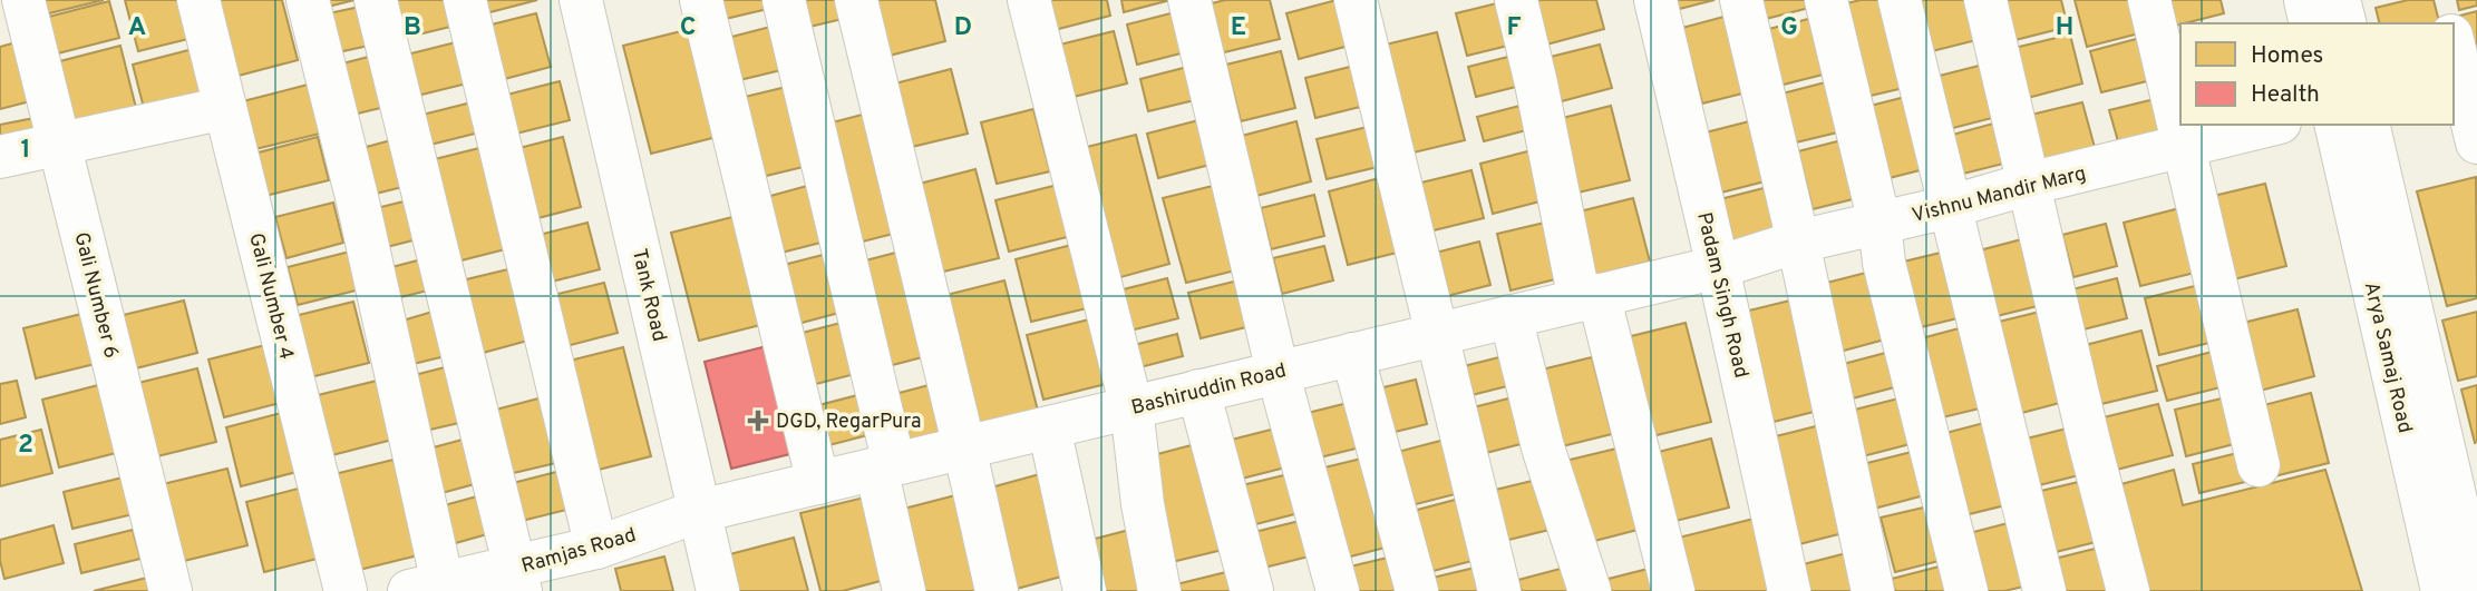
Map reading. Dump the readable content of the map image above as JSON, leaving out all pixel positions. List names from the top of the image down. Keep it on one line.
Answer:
{"streets":{"street":["Vishnu Mandir Marg","Gali Number 6","Tank Road","Padam Singh Road","Gali Number 4","Arya Samaj Road","Bashiruddin Road","Ramjas Road"]},"crossings":[["Vishnu Mandir Marg","Padam Singh Road"],["Vishnu Mandir Marg","Bashiruddin Road"],["Tank Road","Bashiruddin Road"],["Tank Road","Ramjas Road"],["Padam Singh Road","Bashiruddin Road"],["Bashiruddin Road","Ramjas Road"]],"places":{"health":["DGD, RegarPura"]},"legend":["Homes","Health"],"grid":{"columns":["A","B","C","D","E","F","G","H"],"rows":["1","2"]}}
